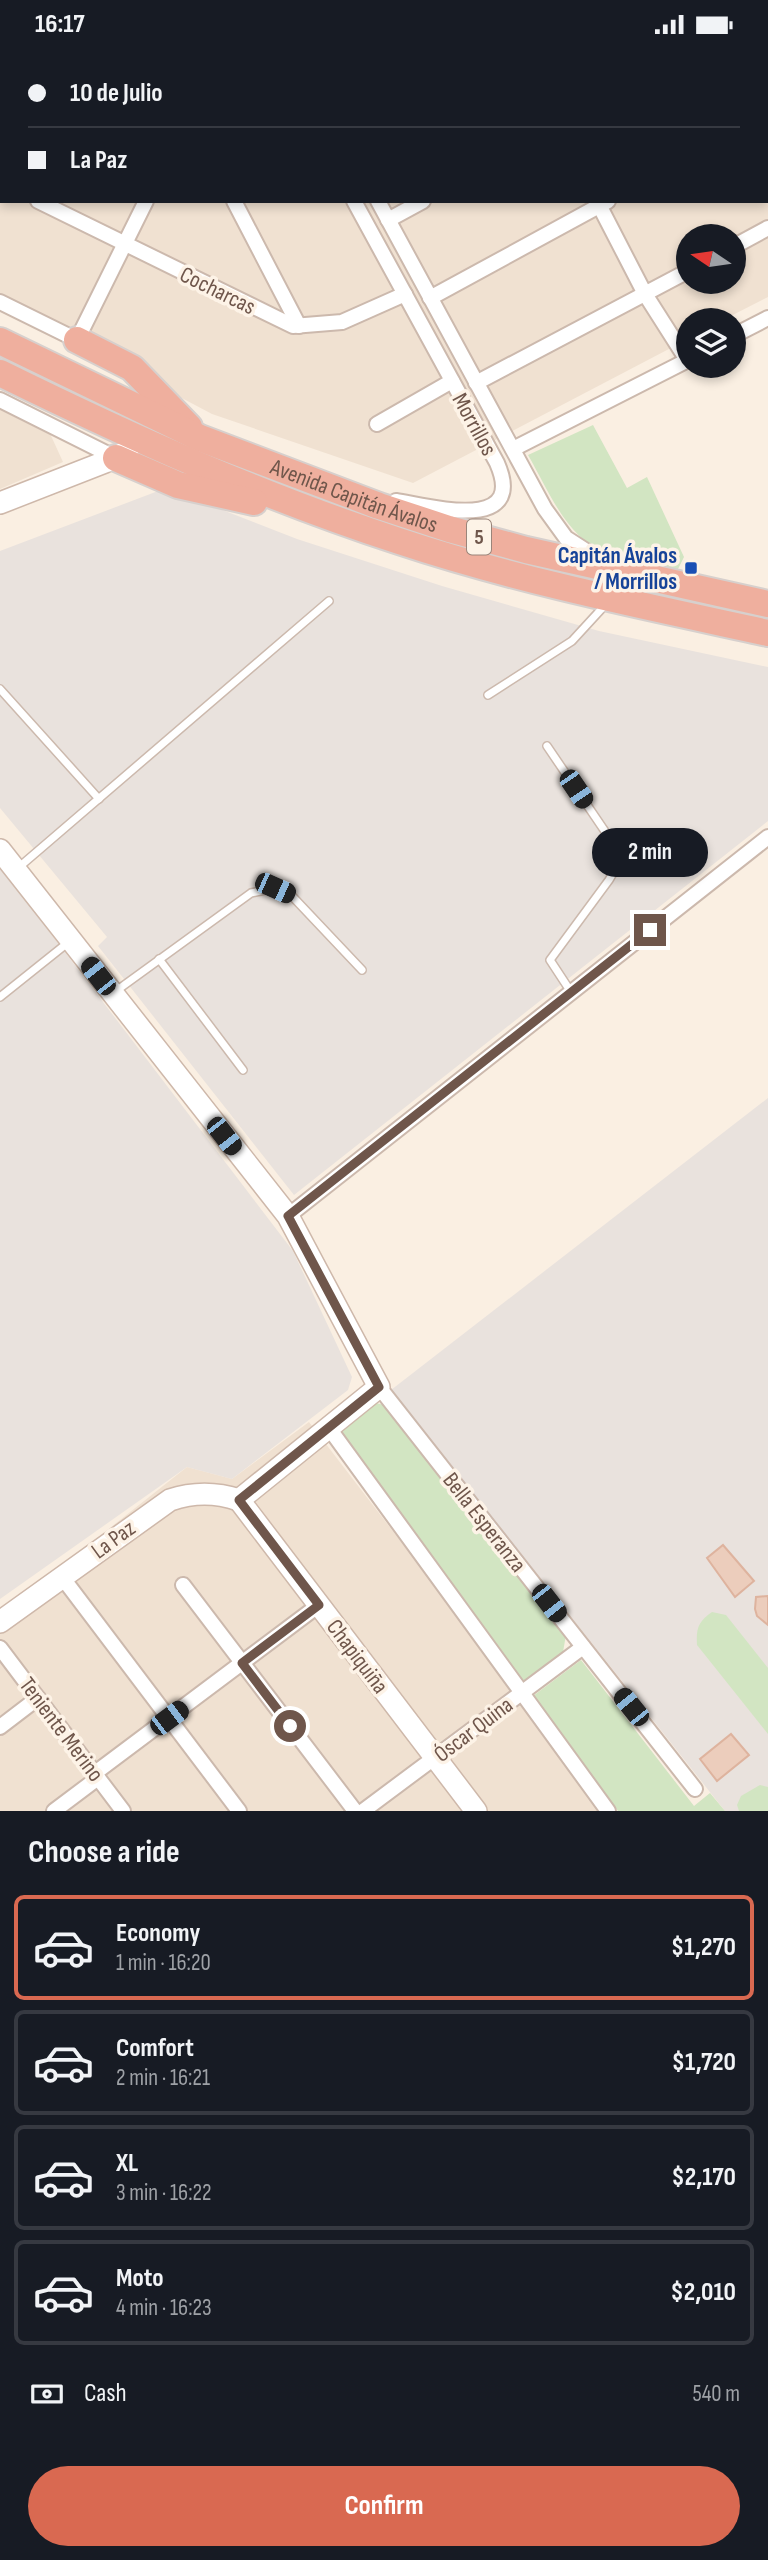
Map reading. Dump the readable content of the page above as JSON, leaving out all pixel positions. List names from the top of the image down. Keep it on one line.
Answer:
{"streets":{"highway":["Avenida Capitán Ávalos","5"],"street":["Cocharcas","Morrillos","Bella Esperanza","La Paz","Chapiquiña","Teniente Merino","Óscar Quina"]},"crossings":[["Cocharcas","Morrillos"],["Morrillos","Avenida Capitán Ávalos"],["Bella Esperanza","Óscar Quina"],["La Paz","Chapiquiña"],["Chapiquiña","Óscar Quina"]],"places":{"transit":["Capitán Ávalos / Morrillos"]},"north":"left","page":{"status":"16:17","banner":["10 de Julio","La Paz"],"bubble":"2 min","heading":"Choose a ride","list":[{"name":"Economy","note":"1 min · 16:20","value":"$1,270"},{"name":"Comfort","note":"2 min · 16:21","value":"$1,720"},{"name":"XL","note":"3 min · 16:22","value":"$2,170"},{"name":"Moto","note":"4 min · 16:23","value":"$2,010"}],"pay":["Cash","540 m"],"buttons":"Confirm"}}
